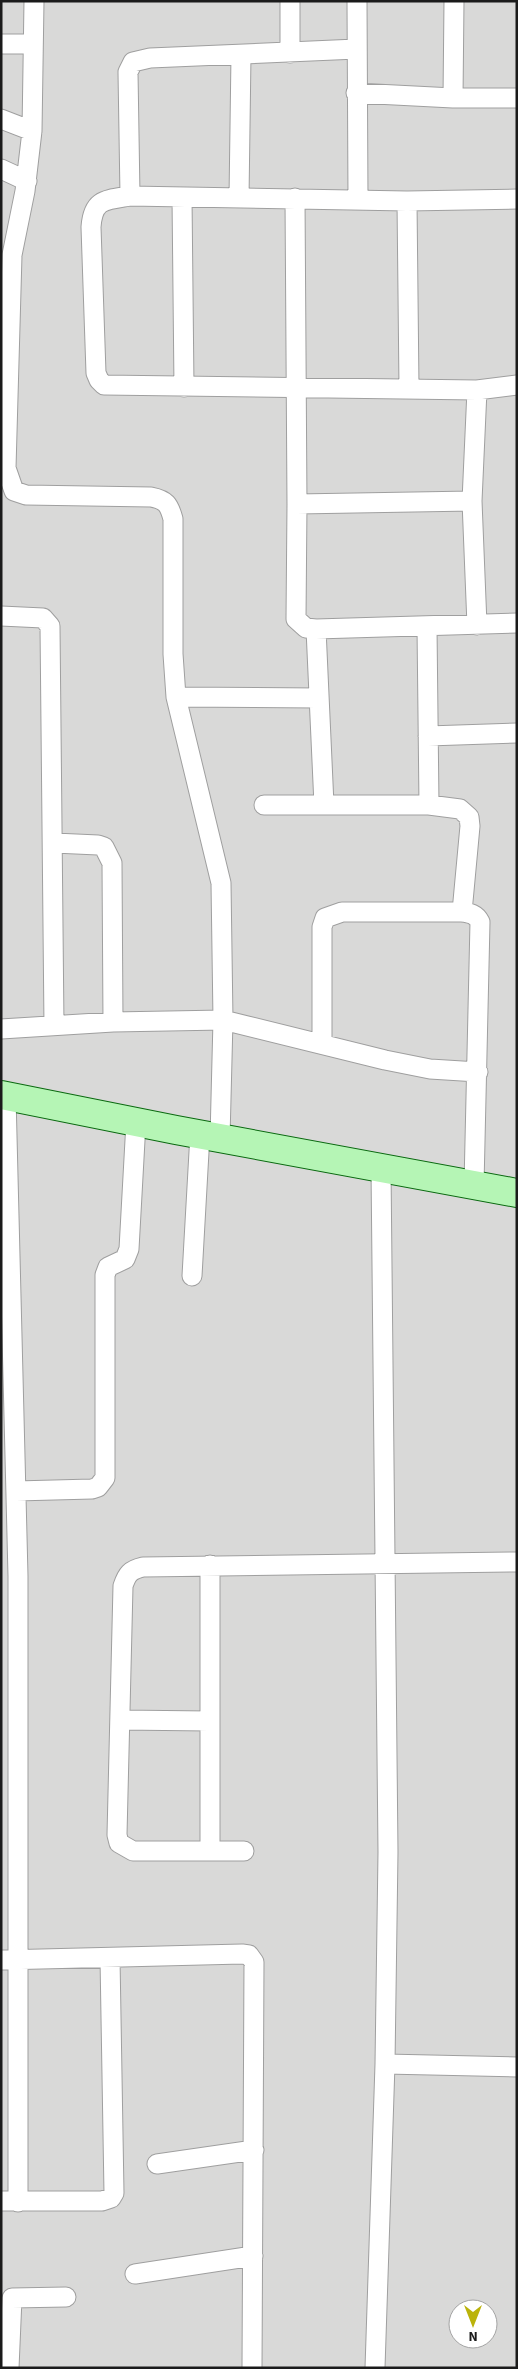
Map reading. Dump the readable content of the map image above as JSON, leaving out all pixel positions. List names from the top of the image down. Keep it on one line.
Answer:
{"north":"bottom"}
